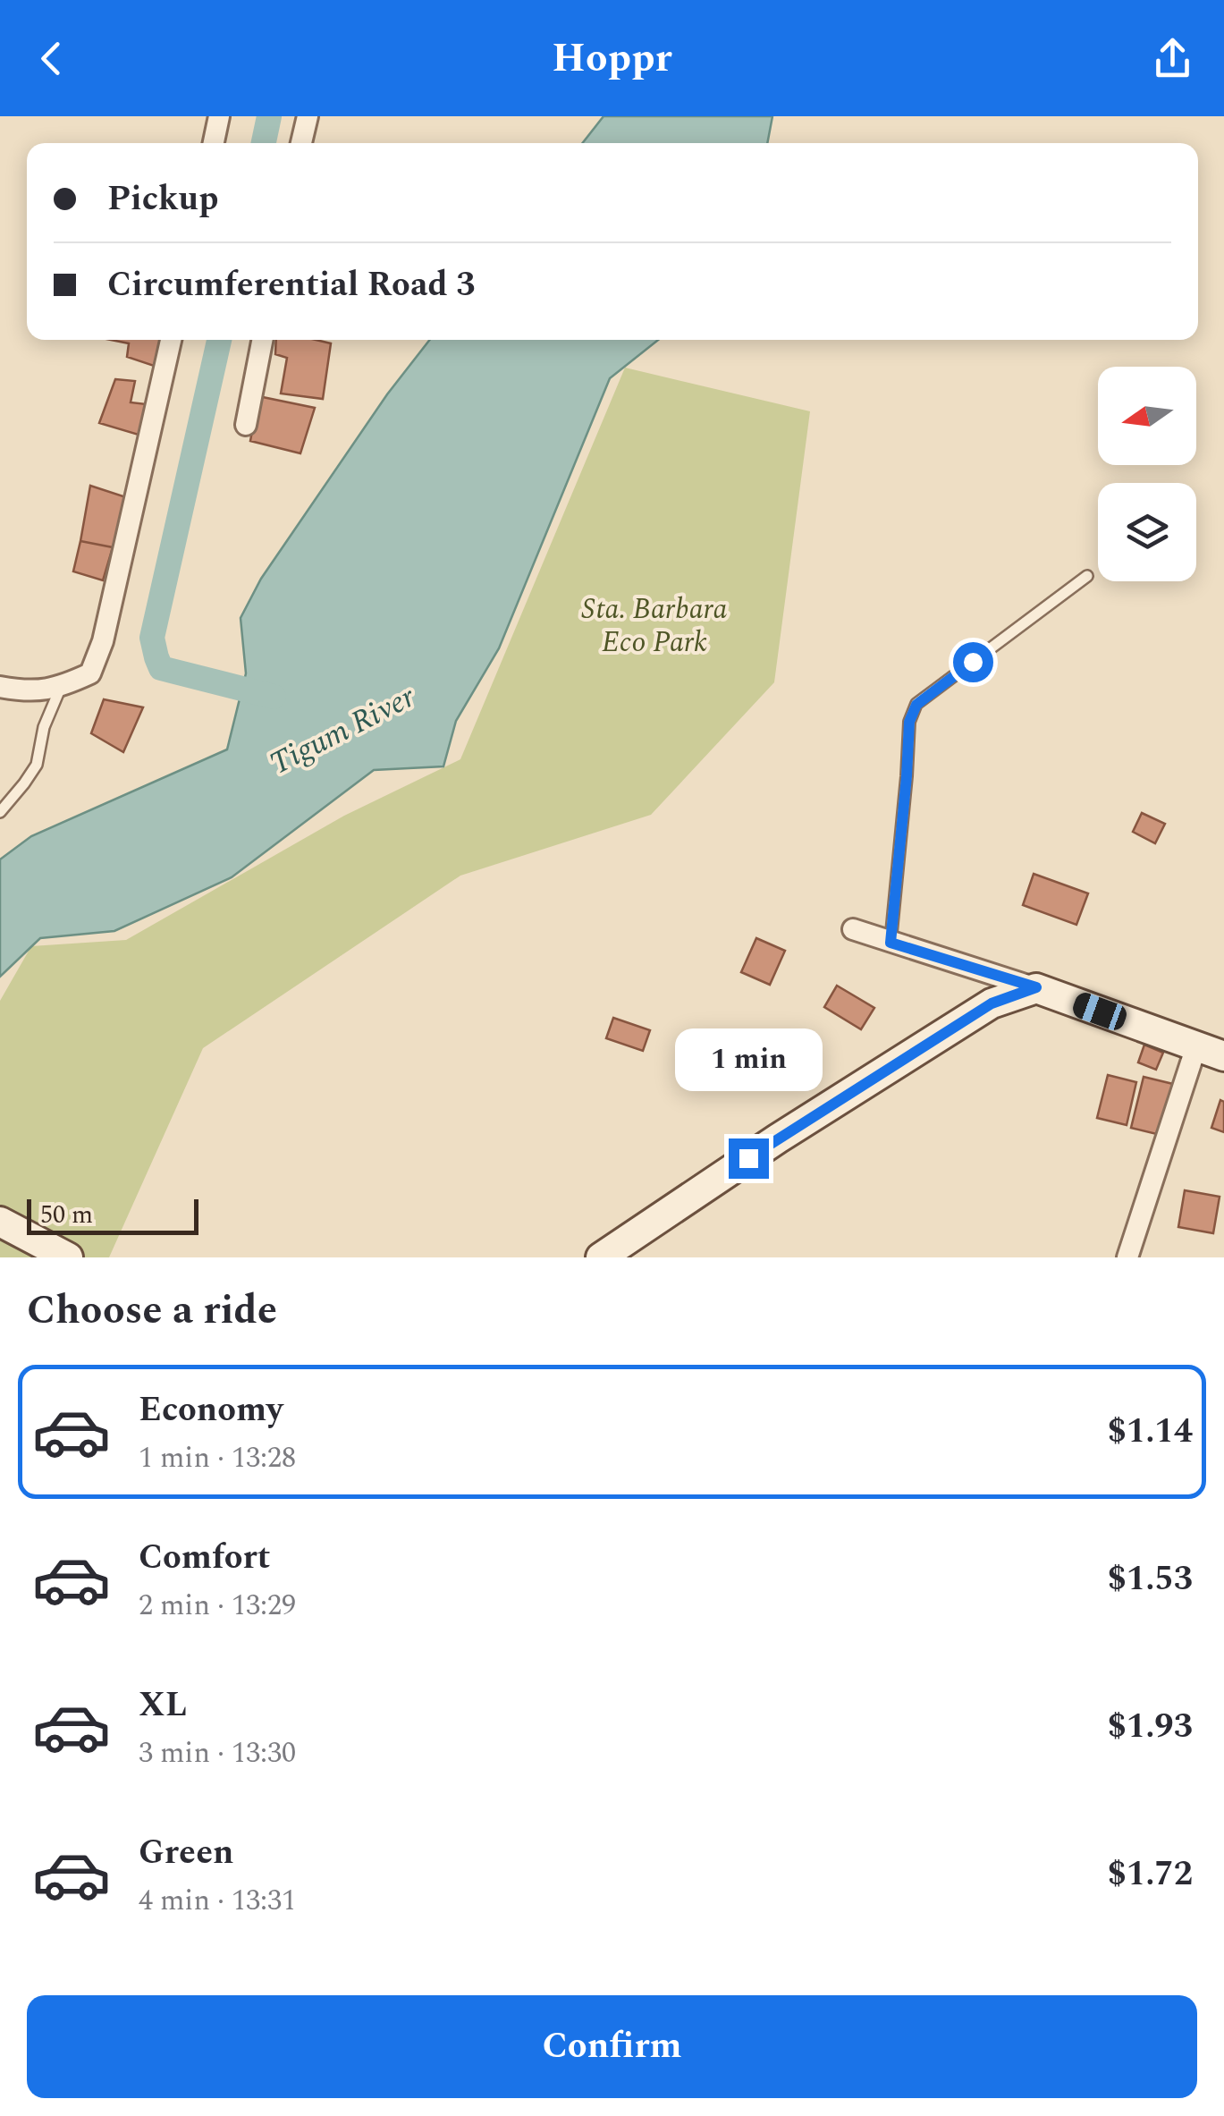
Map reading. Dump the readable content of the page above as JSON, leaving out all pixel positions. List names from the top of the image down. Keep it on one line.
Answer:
{"water":["Tigum River"],"parks":["Sta. Barbara Eco Park"],"scale_bar":"50 m","north":"left","page":{"header":"Hoppr","banner":["Pickup","Circumferential Road 3"],"bubble":"1 min","scale":"50 m","heading":"Choose a ride","list":[{"name":"Economy","note":"1 min · 13:28","value":"$1.14"},{"name":"Comfort","note":"2 min · 13:29","value":"$1.53"},{"name":"XL","note":"3 min · 13:30","value":"$1.93"},{"name":"Green","note":"4 min · 13:31","value":"$1.72"}],"buttons":"Confirm"}}
